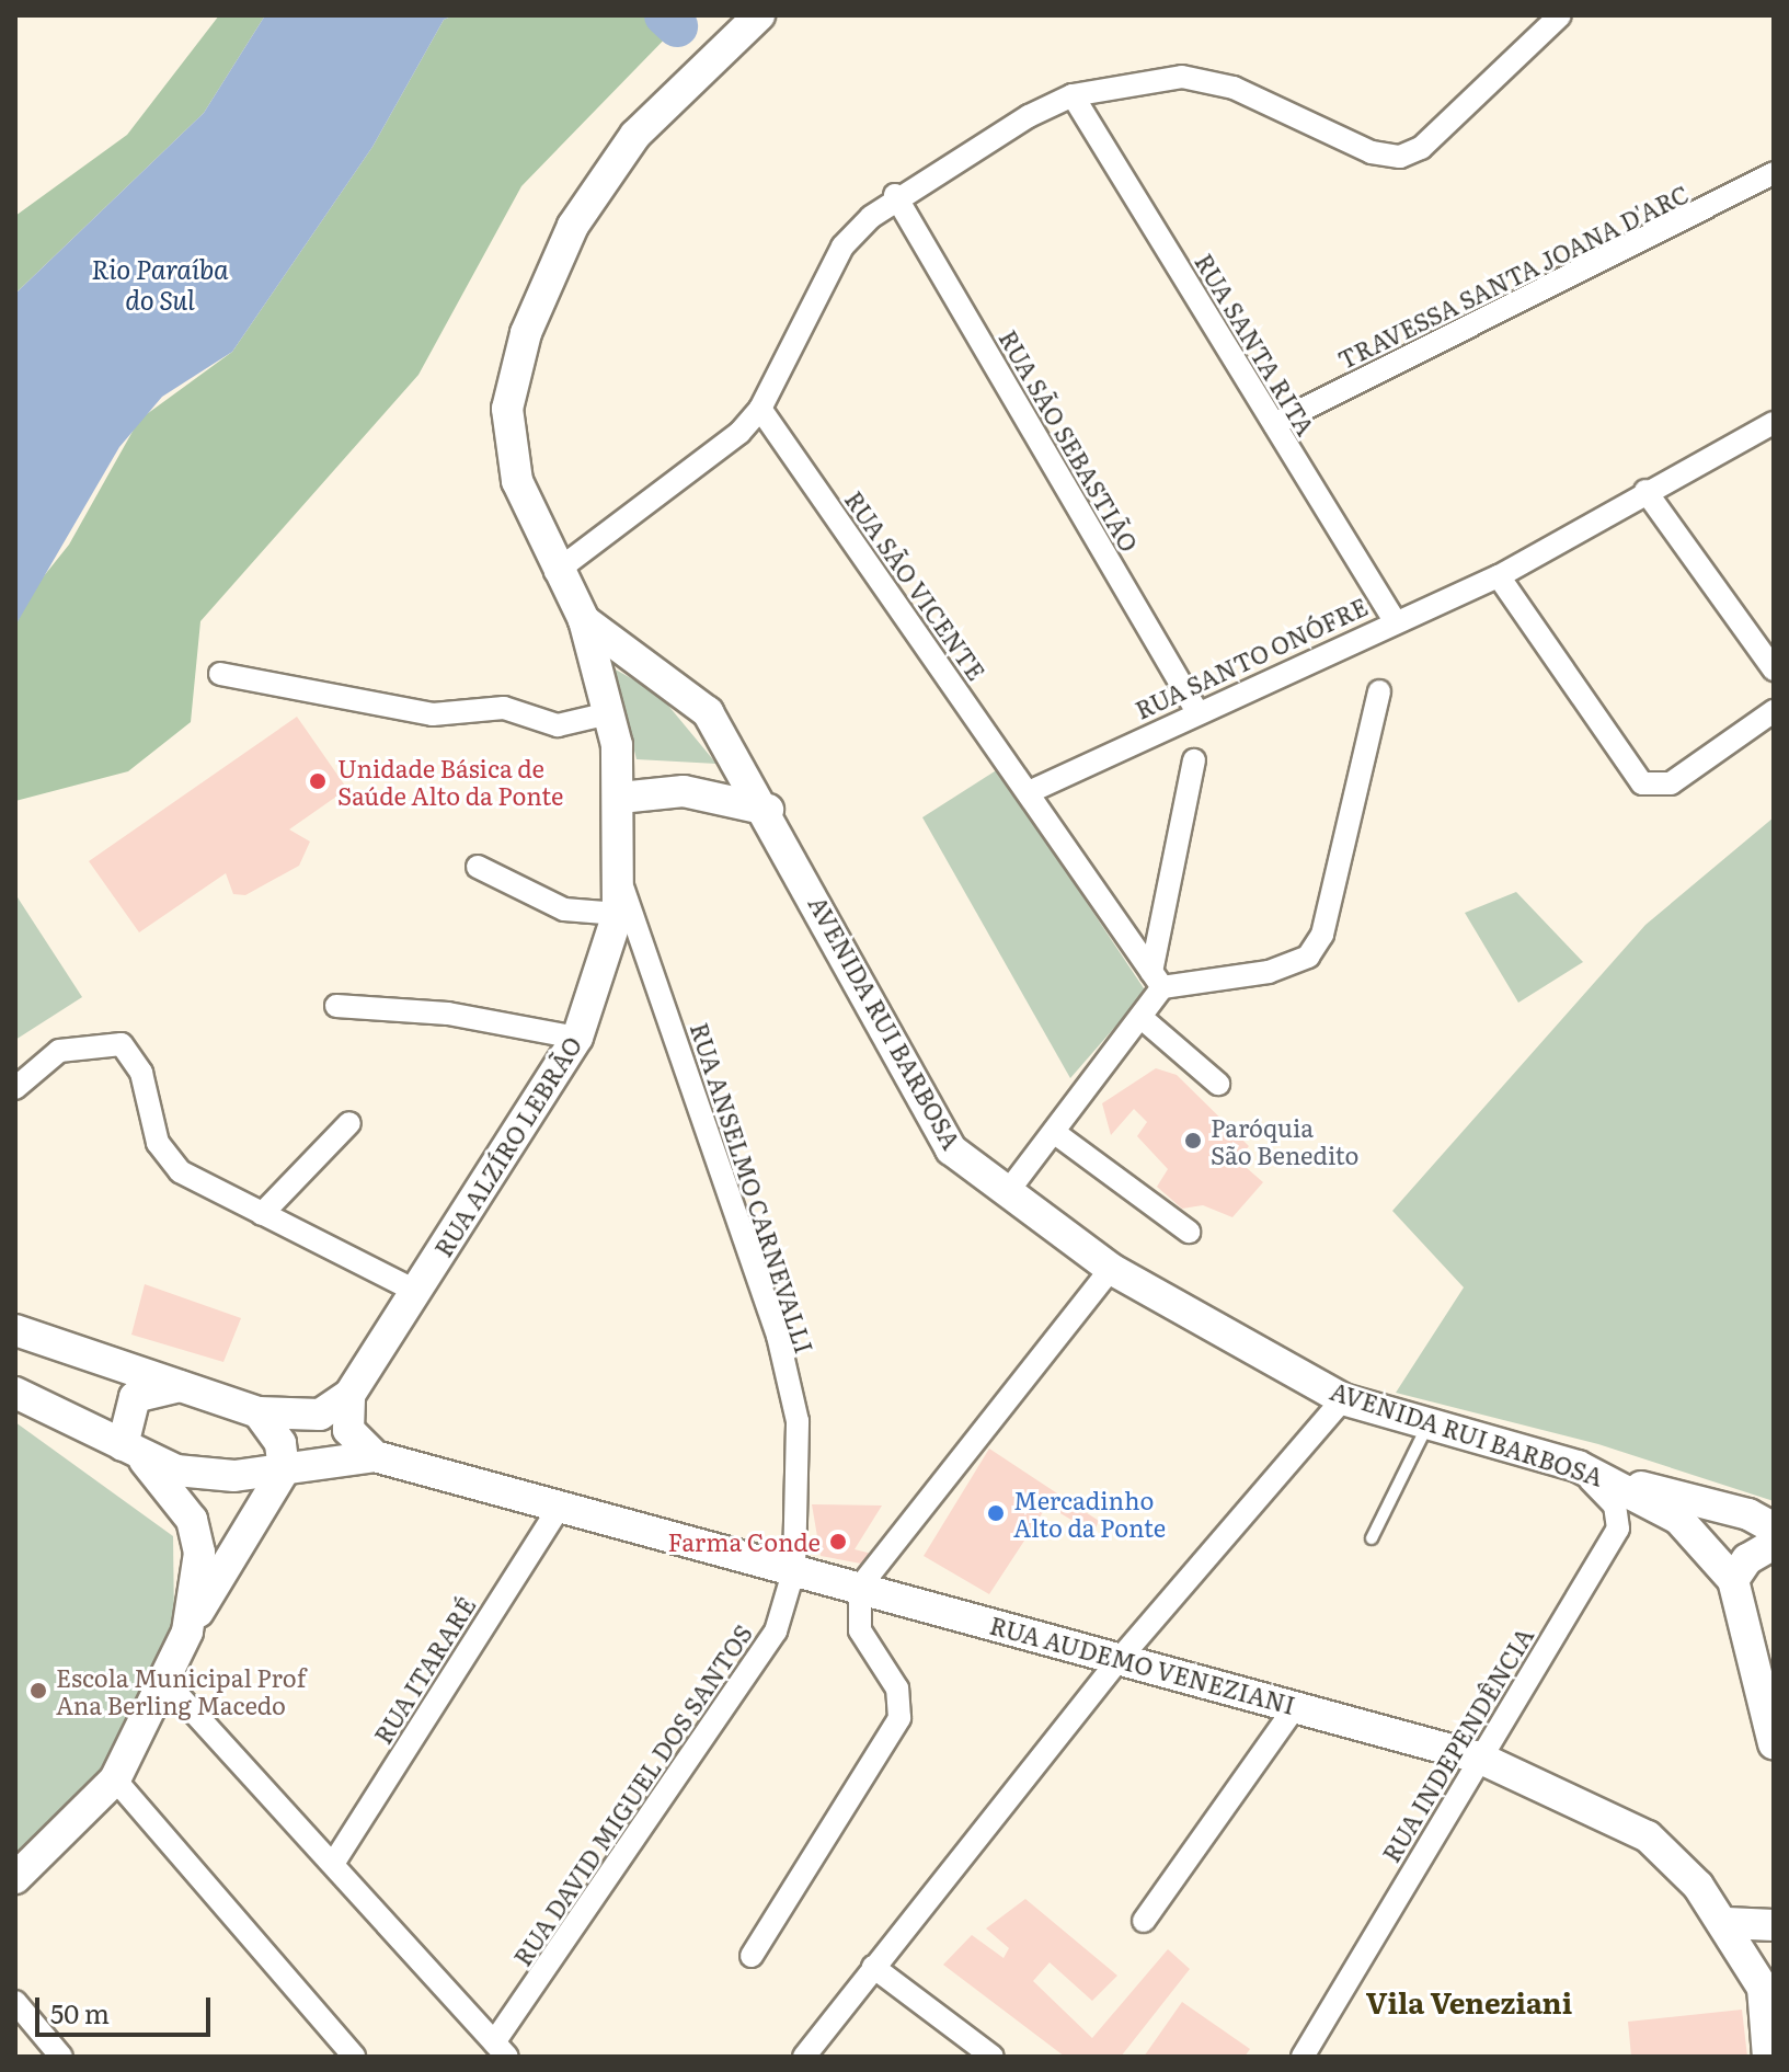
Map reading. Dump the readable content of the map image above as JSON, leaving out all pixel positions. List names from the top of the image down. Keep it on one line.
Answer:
{"streets":{"main road":["AVENIDA RUI BARBOSA","RUA ALZÍRO LEBRÃO","RUA AUDEMO VENEZIANI"],"street":["TRAVESSA SANTA JOANA D'ARC","RUA SANTA RITA","RUA SÃO SEBASTIÃO","RUA SÃO VICENTE","RUA SANTO ONÓFRE","RUA ANSELMO CARNEVALLI","RUA ITARARÉ","RUA INDEPENDÊNCIA","RUA DAVID MIGUEL DOS SANTOS"]},"crossings":[["TRAVESSA SANTA JOANA D'ARC","RUA SANTA RITA"],["RUA SANTA RITA","RUA SANTO ONÓFRE"],["RUA SÃO SEBASTIÃO","RUA SANTO ONÓFRE"],["RUA SÃO VICENTE","RUA SANTO ONÓFRE"],["AVENIDA RUI BARBOSA","RUA ALZÍRO LEBRÃO"],["AVENIDA RUI BARBOSA","RUA INDEPENDÊNCIA"],["RUA ALZÍRO LEBRÃO","RUA ANSELMO CARNEVALLI"],["RUA ANSELMO CARNEVALLI","RUA AUDEMO VENEZIANI"],["RUA ANSELMO CARNEVALLI","RUA DAVID MIGUEL DOS SANTOS"],["RUA AUDEMO VENEZIANI","RUA ITARARÉ"],["RUA AUDEMO VENEZIANI","RUA INDEPENDÊNCIA"],["RUA AUDEMO VENEZIANI","RUA DAVID MIGUEL DOS SANTOS"]],"districts":["Vila Veneziani"],"water":["Rio Paraíba do Sul"],"places":["Unidade Básica de Saúde Alto da Ponte","Paróquia São Benedito","Mercadinho Alto da Ponte","Farma Conde","Escola Municipal Prof Ana Berling Macedo"],"scale_bar":"50 m"}
